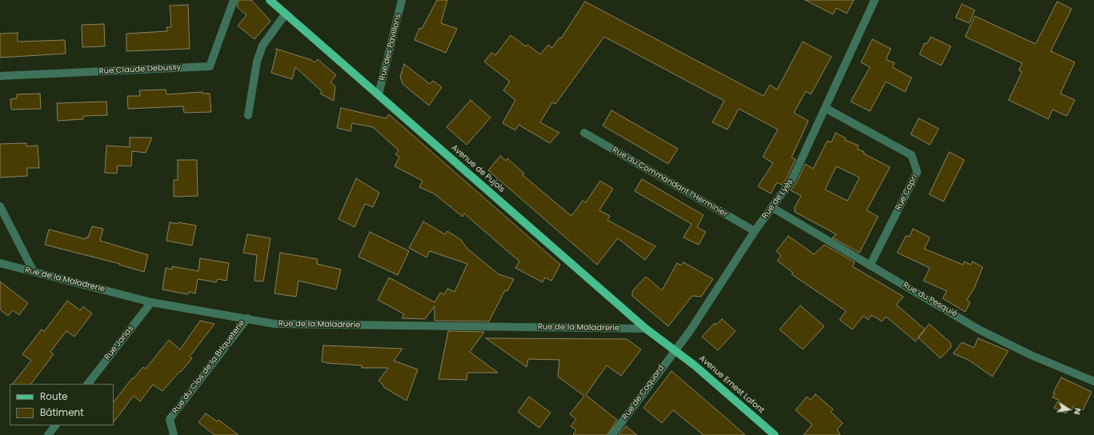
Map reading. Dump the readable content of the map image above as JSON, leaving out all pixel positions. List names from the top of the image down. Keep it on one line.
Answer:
{"streets":{"main road":["Avenue de Pujols","Avenue Ernest Lafont"],"street":["Rue des Pavillons","Rue Claude Debussy","Rue du Commandant l’Herminier","Rue Capri","Rue de Lyès","Rue de la Maladrerie","Rue du Pesquié","Rue Jarlas","Rue du Clos de la Briqueterie","Rue de Coquard"]},"crossings":[["Rue des Pavillons","Avenue de Pujols"],["Avenue de Pujols","Rue de Lyès"],["Avenue de Pujols","Rue de la Maladrerie"],["Avenue de Pujols","Avenue Ernest Lafont"],["Avenue de Pujols","Rue de Coquard"],["Rue du Commandant l’Herminier","Rue de Lyès"],["Rue Capri","Rue de Lyès"],["Rue Capri","Rue du Pesquié"],["Rue de Lyès","Rue du Pesquié"],["Rue de Lyès","Avenue Ernest Lafont"],["Rue de Lyès","Rue de Coquard"],["Rue de la Maladrerie","Rue Jarlas"],["Rue de la Maladrerie","Rue du Clos de la Briqueterie"],["Avenue Ernest Lafont","Rue de Coquard"]],"legend":["Route","Bâtiment"],"north":"right"}
